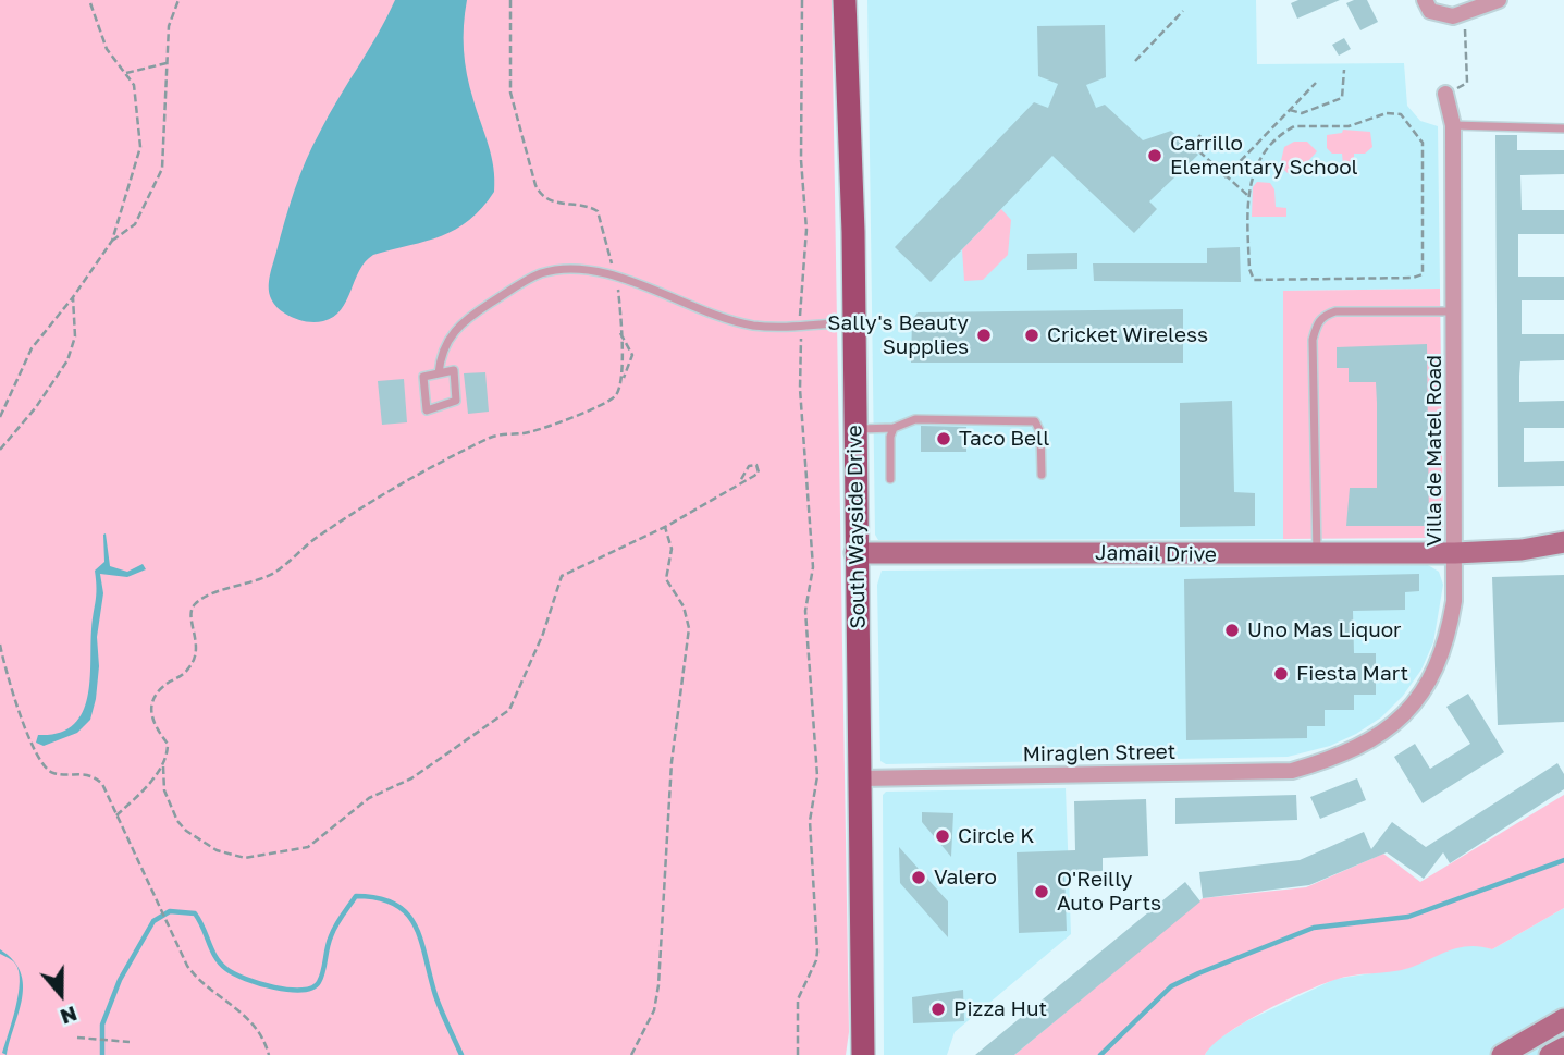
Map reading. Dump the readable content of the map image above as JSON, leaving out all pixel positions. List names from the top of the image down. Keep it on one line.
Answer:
{"streets":{"main road":["South Wayside Drive"],"street":["Villa de Matel Road","Jamail Drive","Miraglen Street"]},"crossings":[["Villa de Matel Road","Jamail Drive"],["Villa de Matel Road","Miraglen Street"],["South Wayside Drive","Jamail Drive"],["South Wayside Drive","Miraglen Street"]],"places":["Carrillo Elementary School","Sally's Beauty Supplies","Cricket Wireless","Taco Bell","Uno Mas Liquor","Fiesta Mart","Circle K","Valero","O'Reilly Auto Parts","Pizza Hut"],"north":"bottom"}
